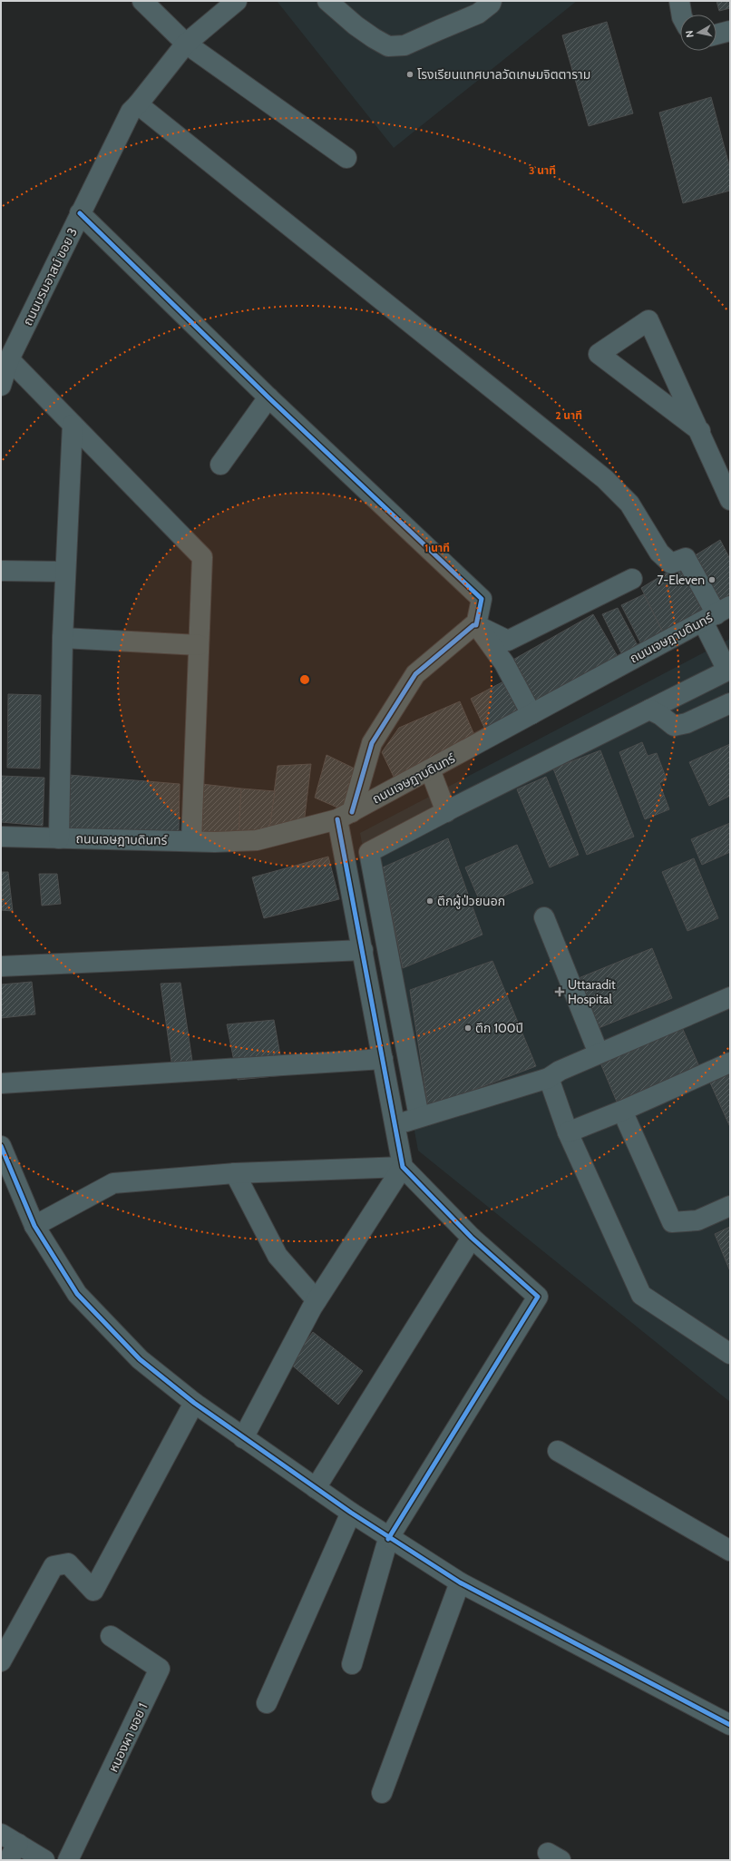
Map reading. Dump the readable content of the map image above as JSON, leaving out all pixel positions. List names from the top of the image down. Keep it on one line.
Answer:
{"streets":{"street":["ถนนบรมอาสน์ ฃอย 3","ถนนเจษฎาบดินทร์","หนองผา ซอย 1"]},"places":{"other":["โรงเรียนแทศบาลวัดเกษมจิตตาราม","7-Eleven","ตึกผู้ป่วยนอก","ตึก 100ปี"],"health":["Uttaradit Hospital"]},"north":"left","rings":["3 นาที","2 นาที","1 นาที"]}
